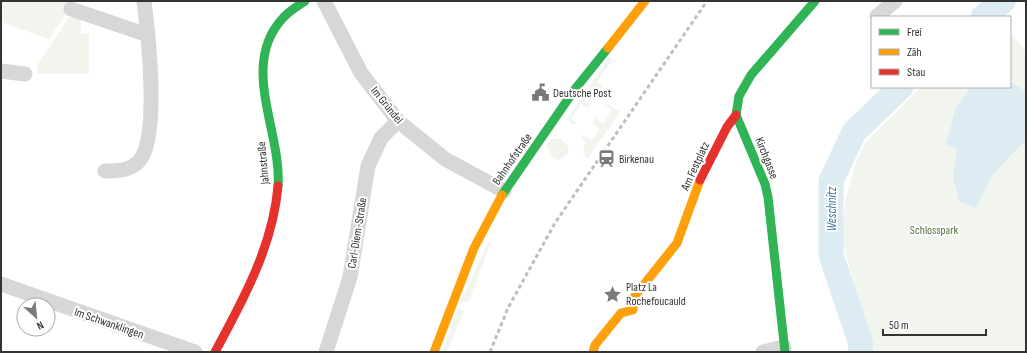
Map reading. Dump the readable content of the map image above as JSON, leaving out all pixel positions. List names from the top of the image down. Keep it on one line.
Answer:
{"streets":{"street":["Im Gründel","Kirchgasse","Bahnhofstraße","Jahnstraße","Am Festplatz","Carl-Diem-Straße","Im Schwanklingen"]},"crossings":[["Im Gründel","Bahnhofstraße"],["Im Gründel","Carl-Diem-Straße"],["Kirchgasse","Am Festplatz"]],"water":["Weschnitz"],"parks":["Schlosspark"],"places":{"public building":["Deutsche Post"],"station":["Birkenau"],"place":["Platz La Rochefoucauld"]},"legend":["Frei","Zäh","Stau"],"scale_bar":"50 m","north":"bottom right"}
